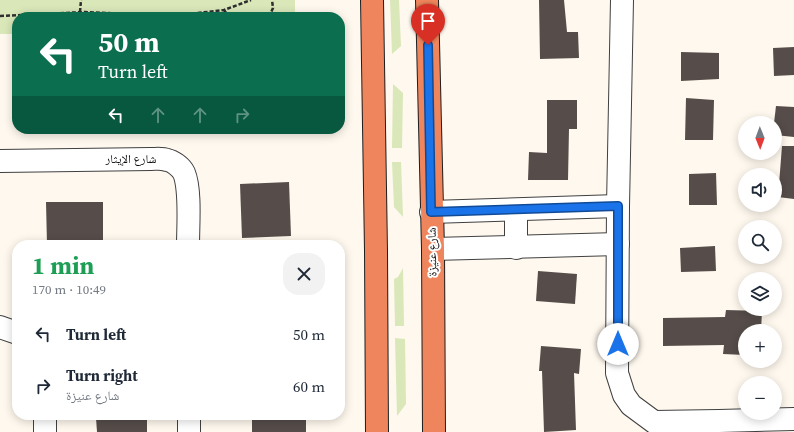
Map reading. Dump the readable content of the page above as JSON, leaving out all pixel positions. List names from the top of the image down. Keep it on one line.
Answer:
{"streets":{"highway":["شارع عنيزة"],"street":["شارع الإيثار"]},"north":"bottom","page":{"turn":["50 m","Turn left"],"map_buttons":["+","−"],"heading":["1 min","170 m · 10:49"],"list":[{"name":"Turn left","value":"50 m"},{"name":"Turn right","note":"شارع عنيزة","value":"60 m"}]}}
